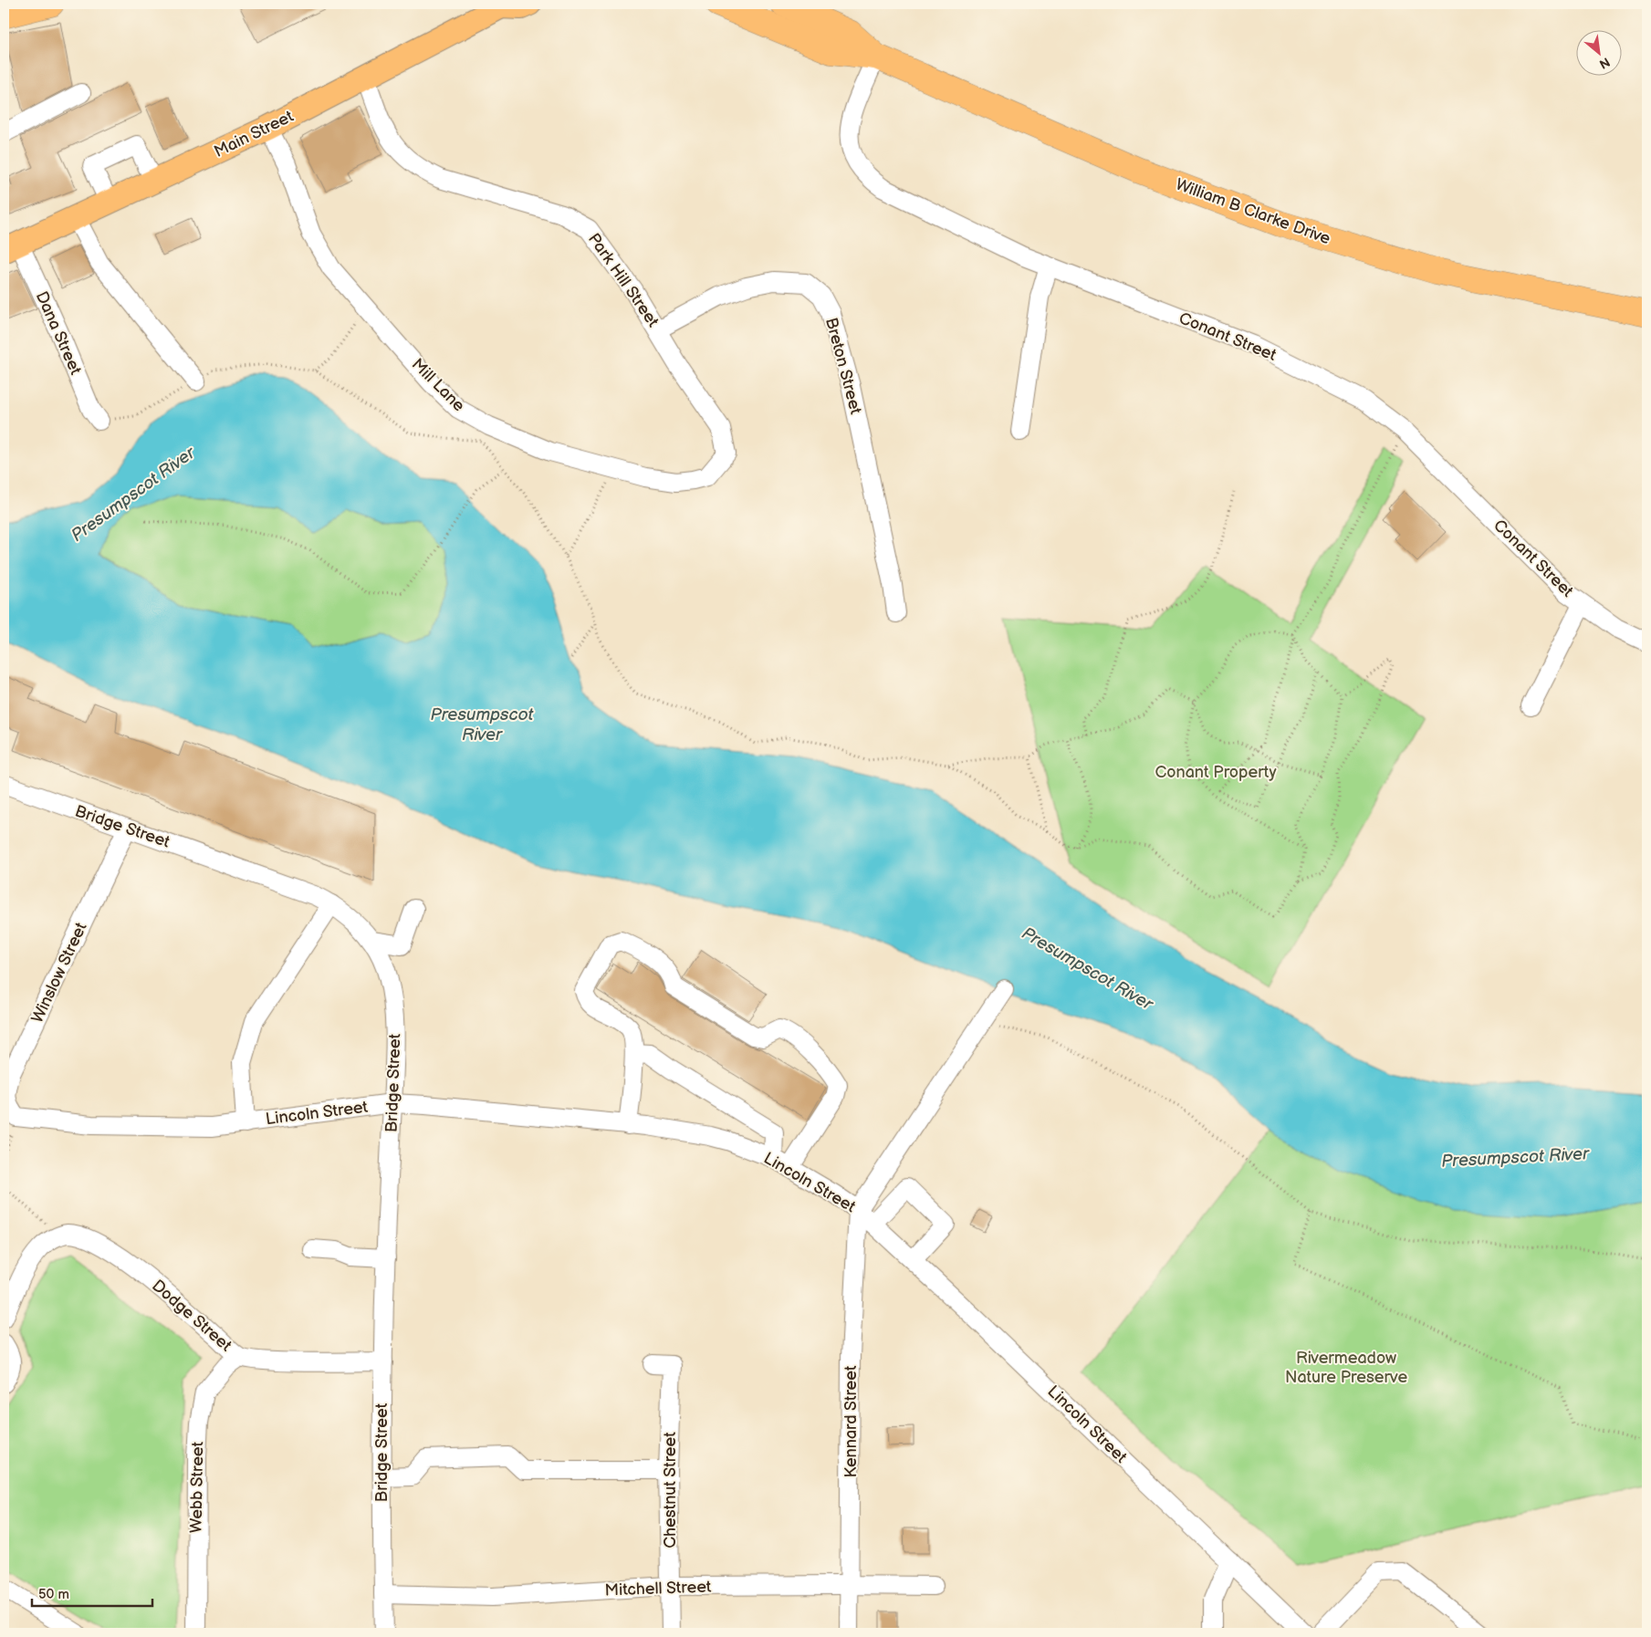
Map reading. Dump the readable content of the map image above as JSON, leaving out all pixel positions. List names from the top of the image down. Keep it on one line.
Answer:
{"streets":{"highway":["William B Clarke Drive"],"main road":["Main Street"],"street":["Park Hill Street","Dana Street","Conant Street","Breton Street","Mill Lane","Bridge Street","Winslow Street","Lincoln Street","Dodge Street","Kennard Street","Webb Street","Chestnut Street","Mitchell Street"]},"crossings":[["Main Street","Park Hill Street"],["Main Street","Dana Street"],["Main Street","Mill Lane"],["William B Clarke Drive","Conant Street"],["Park Hill Street","Breton Street"],["Park Hill Street","Mill Lane"],["Bridge Street","Winslow Street"],["Bridge Street","Lincoln Street"],["Bridge Street","Dodge Street"],["Bridge Street","Mitchell Street"],["Winslow Street","Lincoln Street"],["Lincoln Street","Kennard Street"],["Dodge Street","Webb Street"],["Kennard Street","Mitchell Street"],["Chestnut Street","Mitchell Street"]],"water":["Presumpscot River"],"parks":["Conant Property","Rivermeadow Nature Preserve"],"scale_bar":"50 m","north":"bottom right"}
